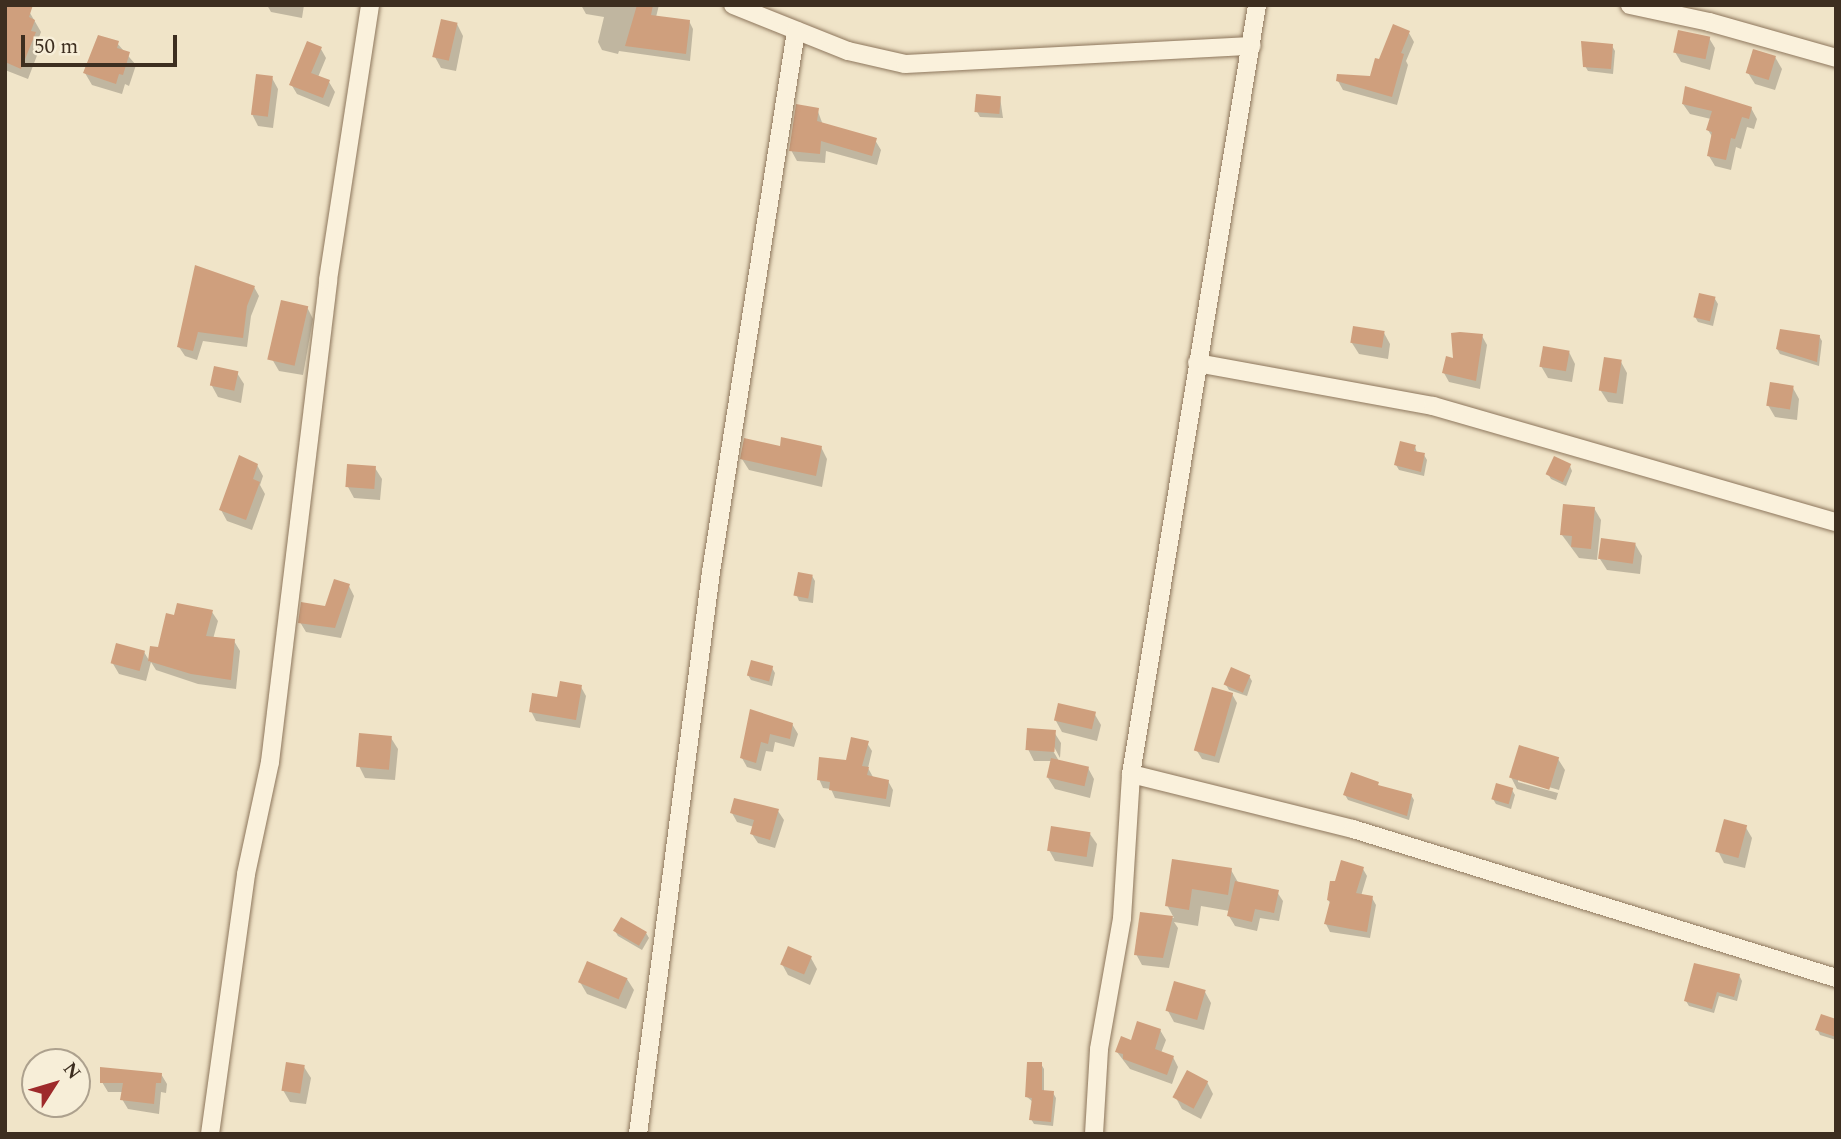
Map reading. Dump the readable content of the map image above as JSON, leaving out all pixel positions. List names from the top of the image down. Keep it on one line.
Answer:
{"scale_bar":"50 m","north":"top right"}
